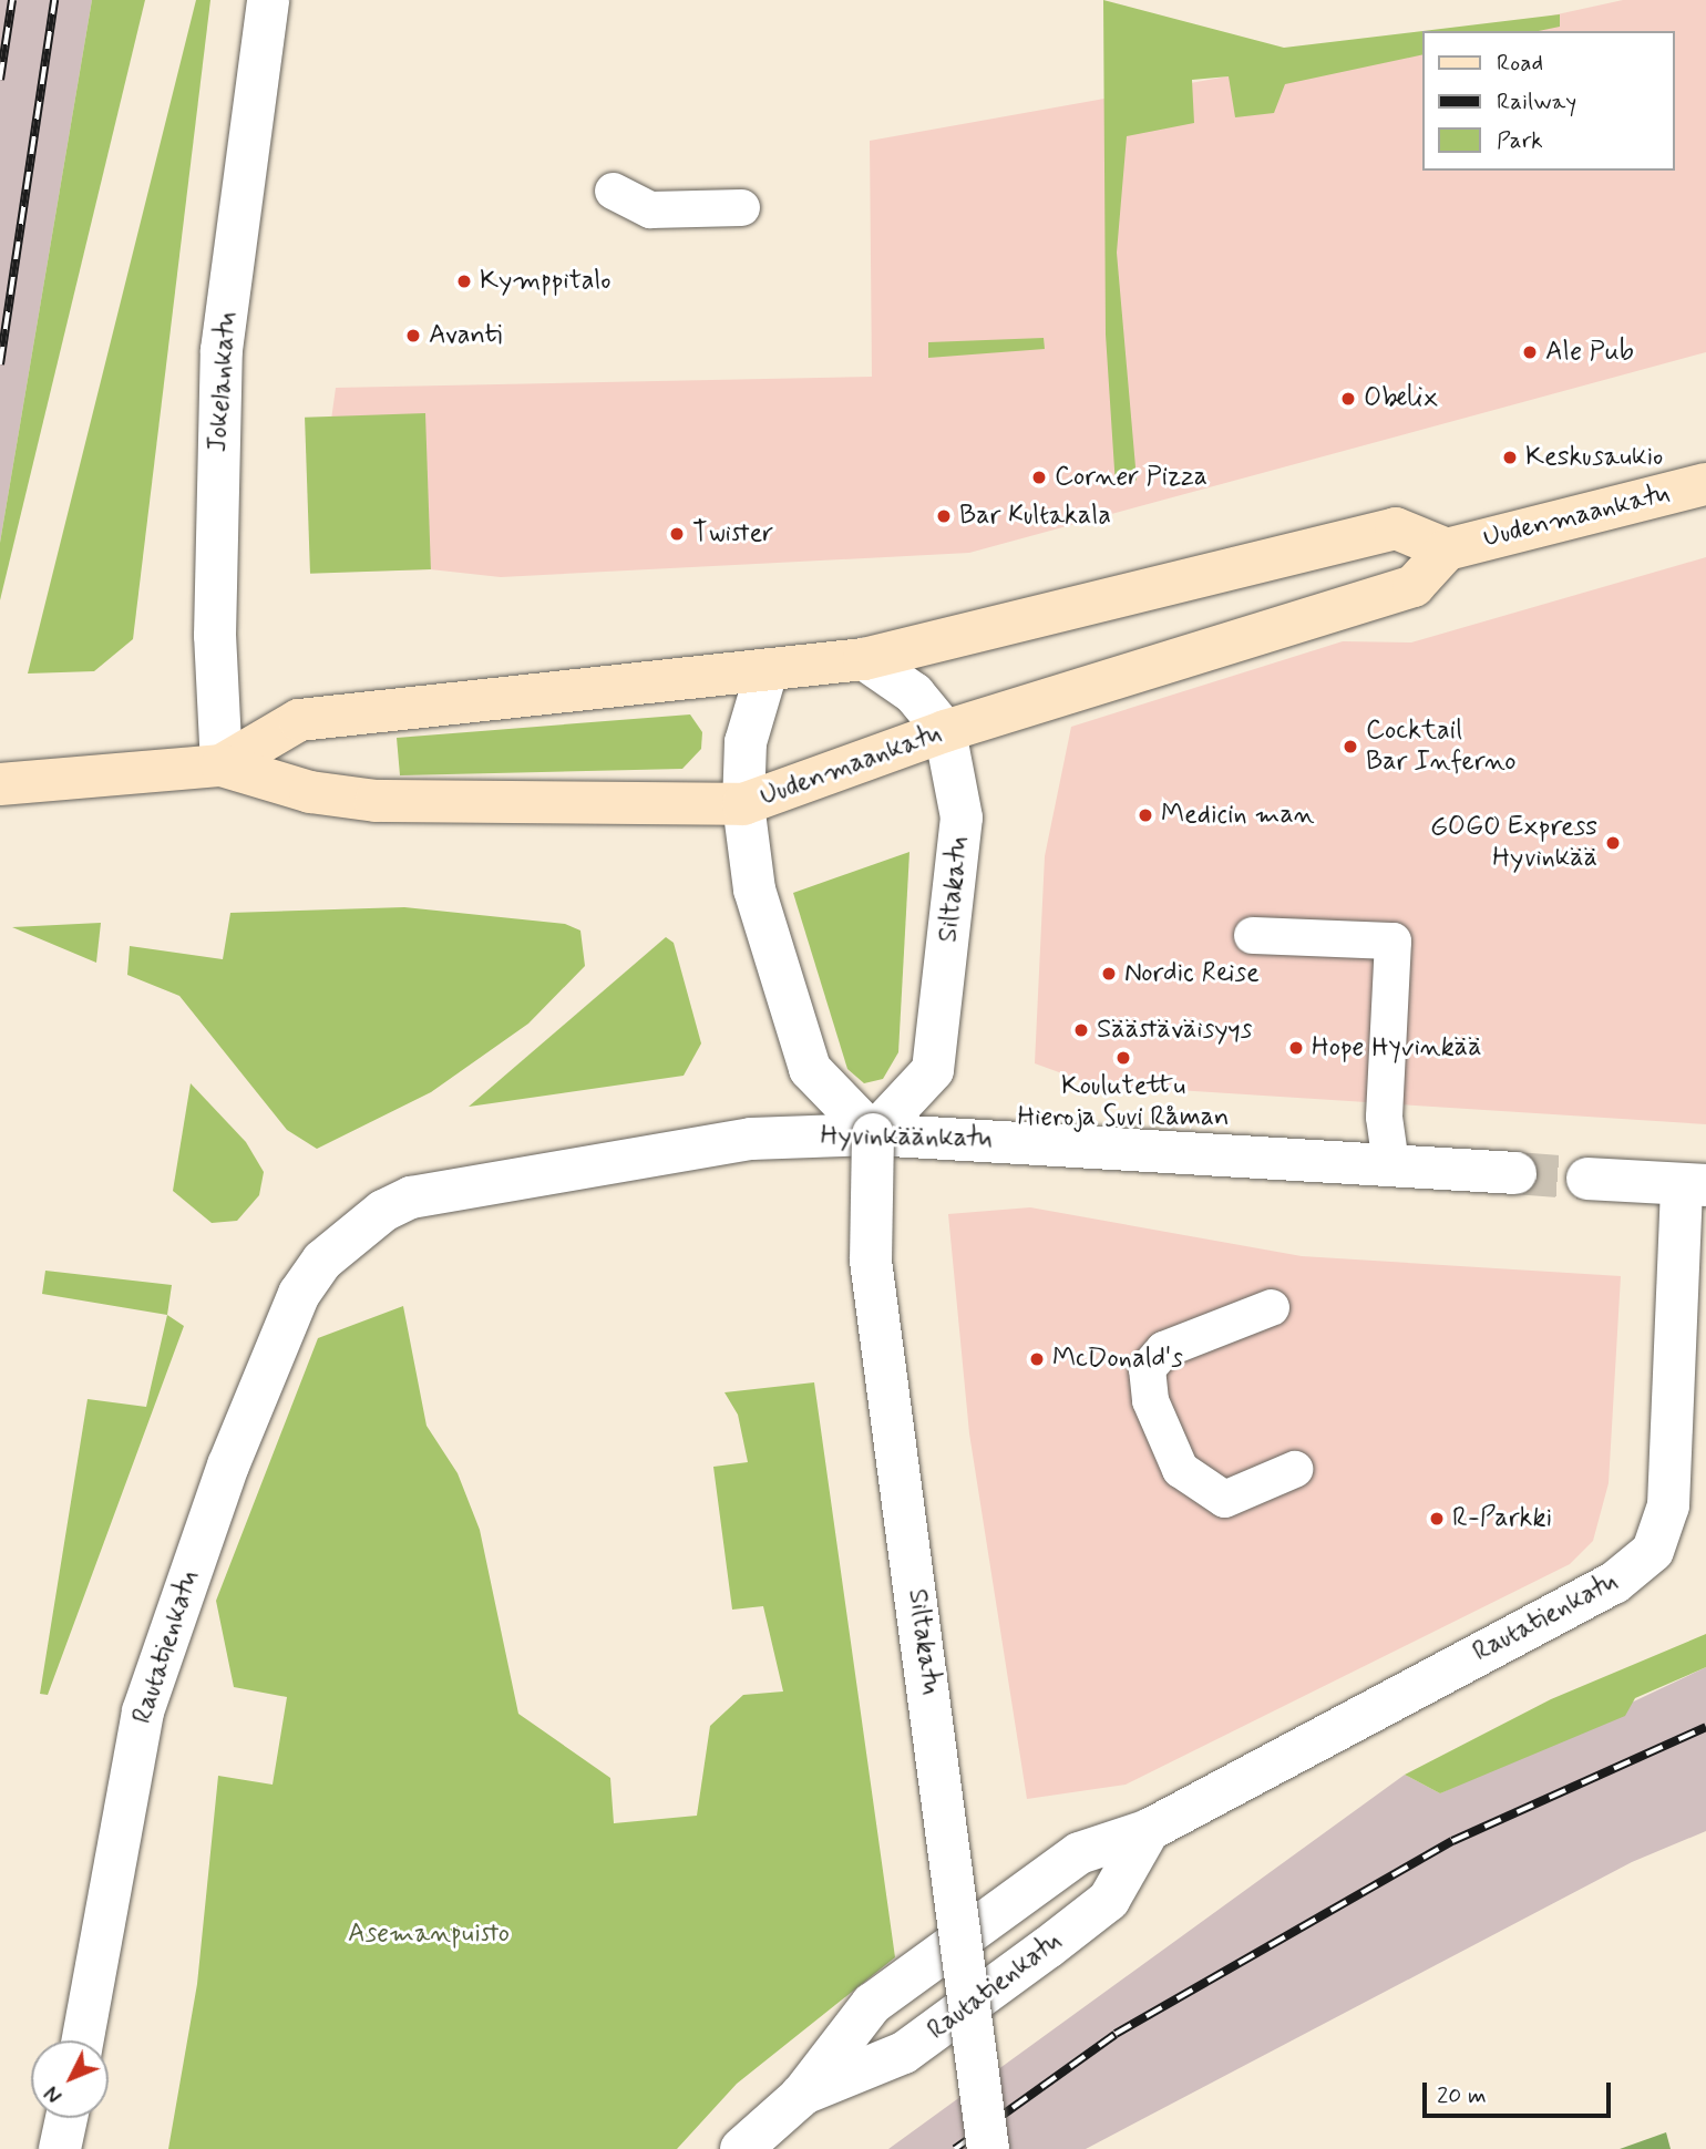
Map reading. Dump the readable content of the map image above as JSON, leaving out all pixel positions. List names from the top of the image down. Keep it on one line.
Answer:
{"streets":{"main road":["Uudenmaankatu"],"street":["Jokelankatu","Siltakatu","Hyvinkäänkatu","Rautatienkatu"]},"crossings":[["Jokelankatu","Uudenmaankatu"],["Uudenmaankatu","Siltakatu"],["Siltakatu","Hyvinkäänkatu"],["Hyvinkäänkatu","Rautatienkatu"]],"parks":["Asemanpuisto"],"places":["Kymppitalo","Avanti","Ale Pub","Obelix","Keskusaukio","Corner Pizza","Bar Kultakala","Twister","Cocktail Bar Inferno","Medicin man","GOGO Express Hyvinkää","Nordic Reise","Säästäväisyys","Hope Hyvinkää","Koulutettu Hieroja Suvi Råman","McDonald's","R-Parkki"],"legend":["Road","Railway","Park"],"scale_bar":"20 m","north":"bottom left"}
